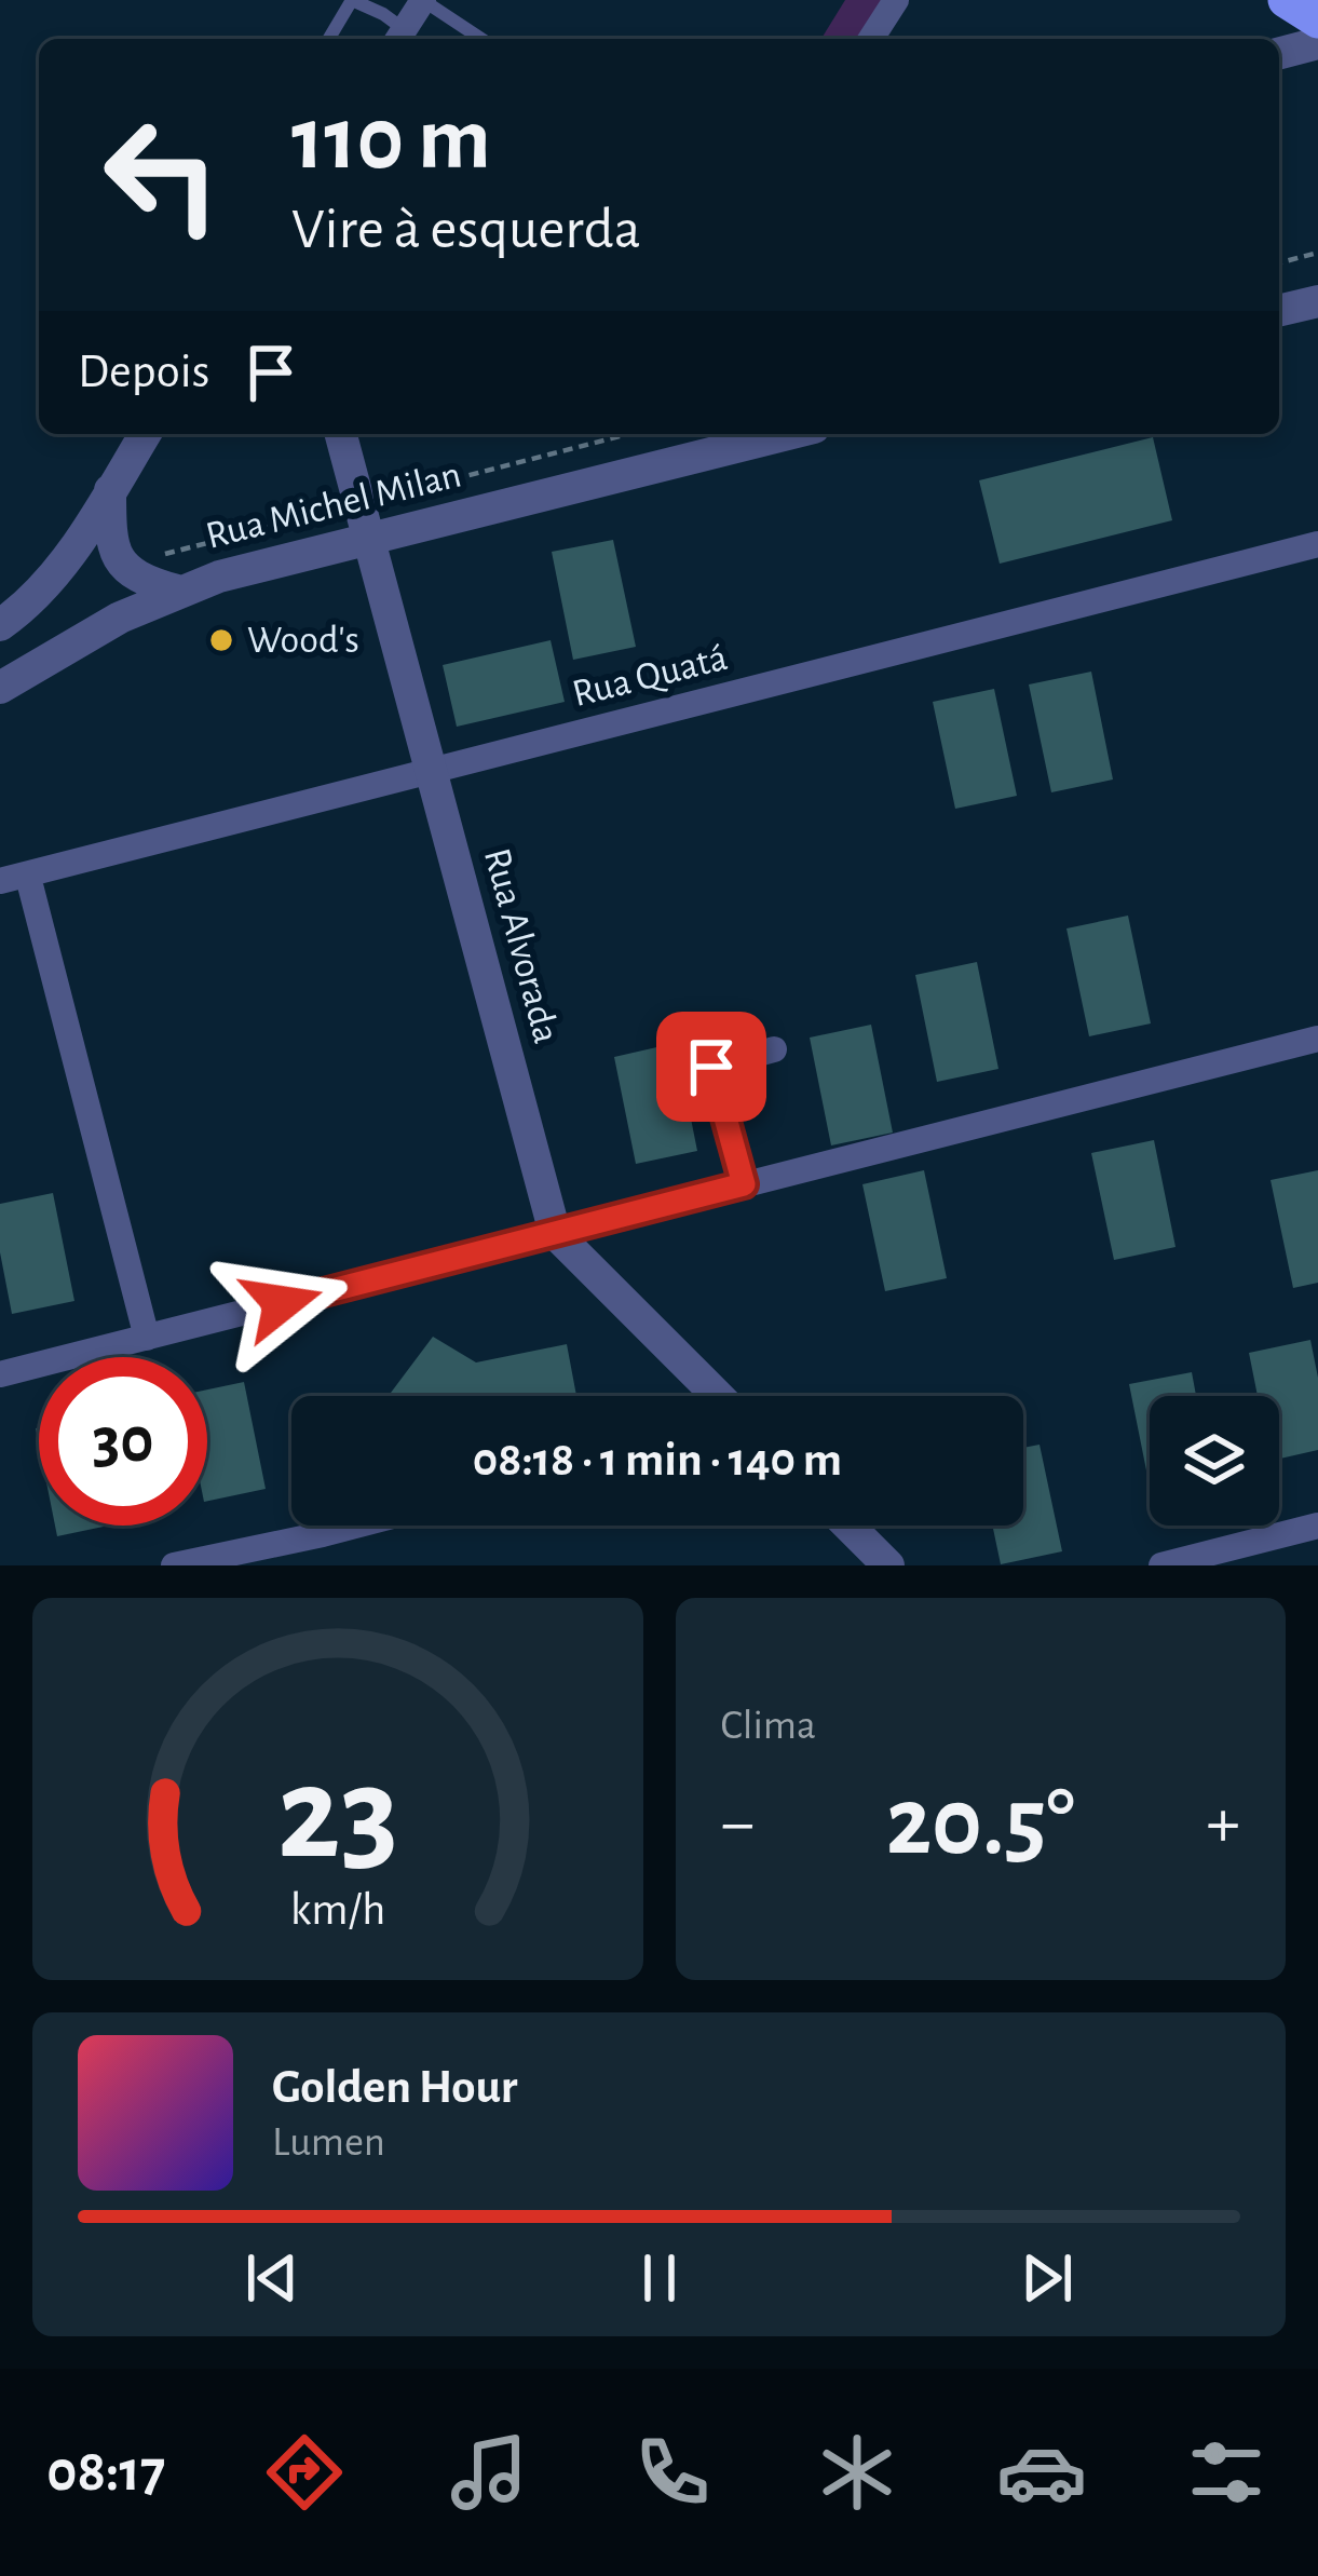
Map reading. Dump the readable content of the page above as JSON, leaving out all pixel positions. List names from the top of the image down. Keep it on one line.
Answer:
{"streets":{"street":["Rua Michel Milan","Rua Quatá","Rua Alvorada"]},"crossings":[["Rua Michel Milan","Rua Alvorada"],["Rua Quatá","Rua Alvorada"]],"places":["Wood's"],"page":{"turn":["110 m","Vire à esquerda"],"then":"Depois","limit":"30","trip":"08:18 · 1 min · 140 m","tile":"Clima","heat":["−","20.5°","+"],"song":["Golden Hour","Lumen"],"tabs":"08:17","gauge":["23","km/h"]}}
